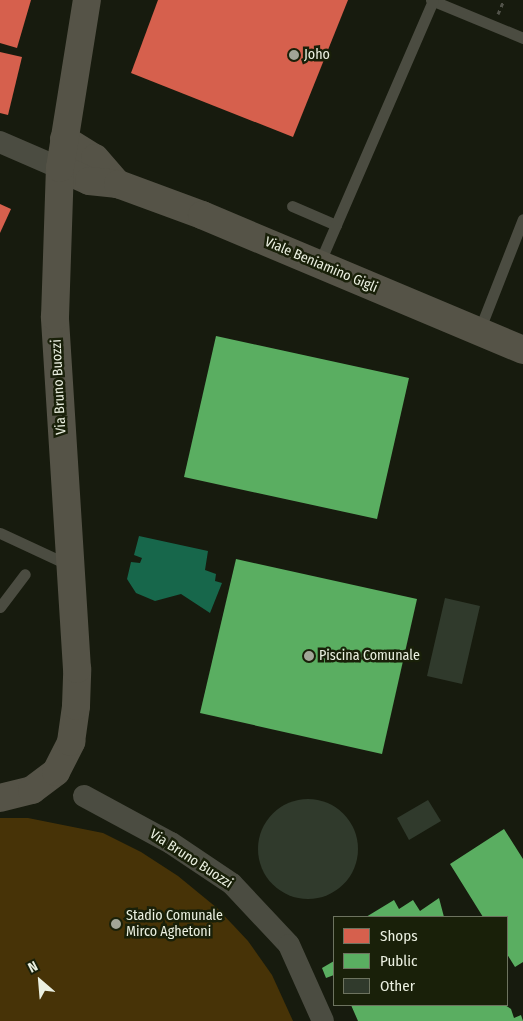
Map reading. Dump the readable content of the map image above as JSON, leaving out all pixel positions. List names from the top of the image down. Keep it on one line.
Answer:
{"streets":{"street":["Viale Beniamino Gigli","Via Bruno Buozzi"]},"crossings":[["Viale Beniamino Gigli","Via Bruno Buozzi"]],"places":["Joho","Piscina Comunale","Stadio Comunale Mirco Aghetoni"],"legend":["Shops","Public","Other"],"north":"top left"}
